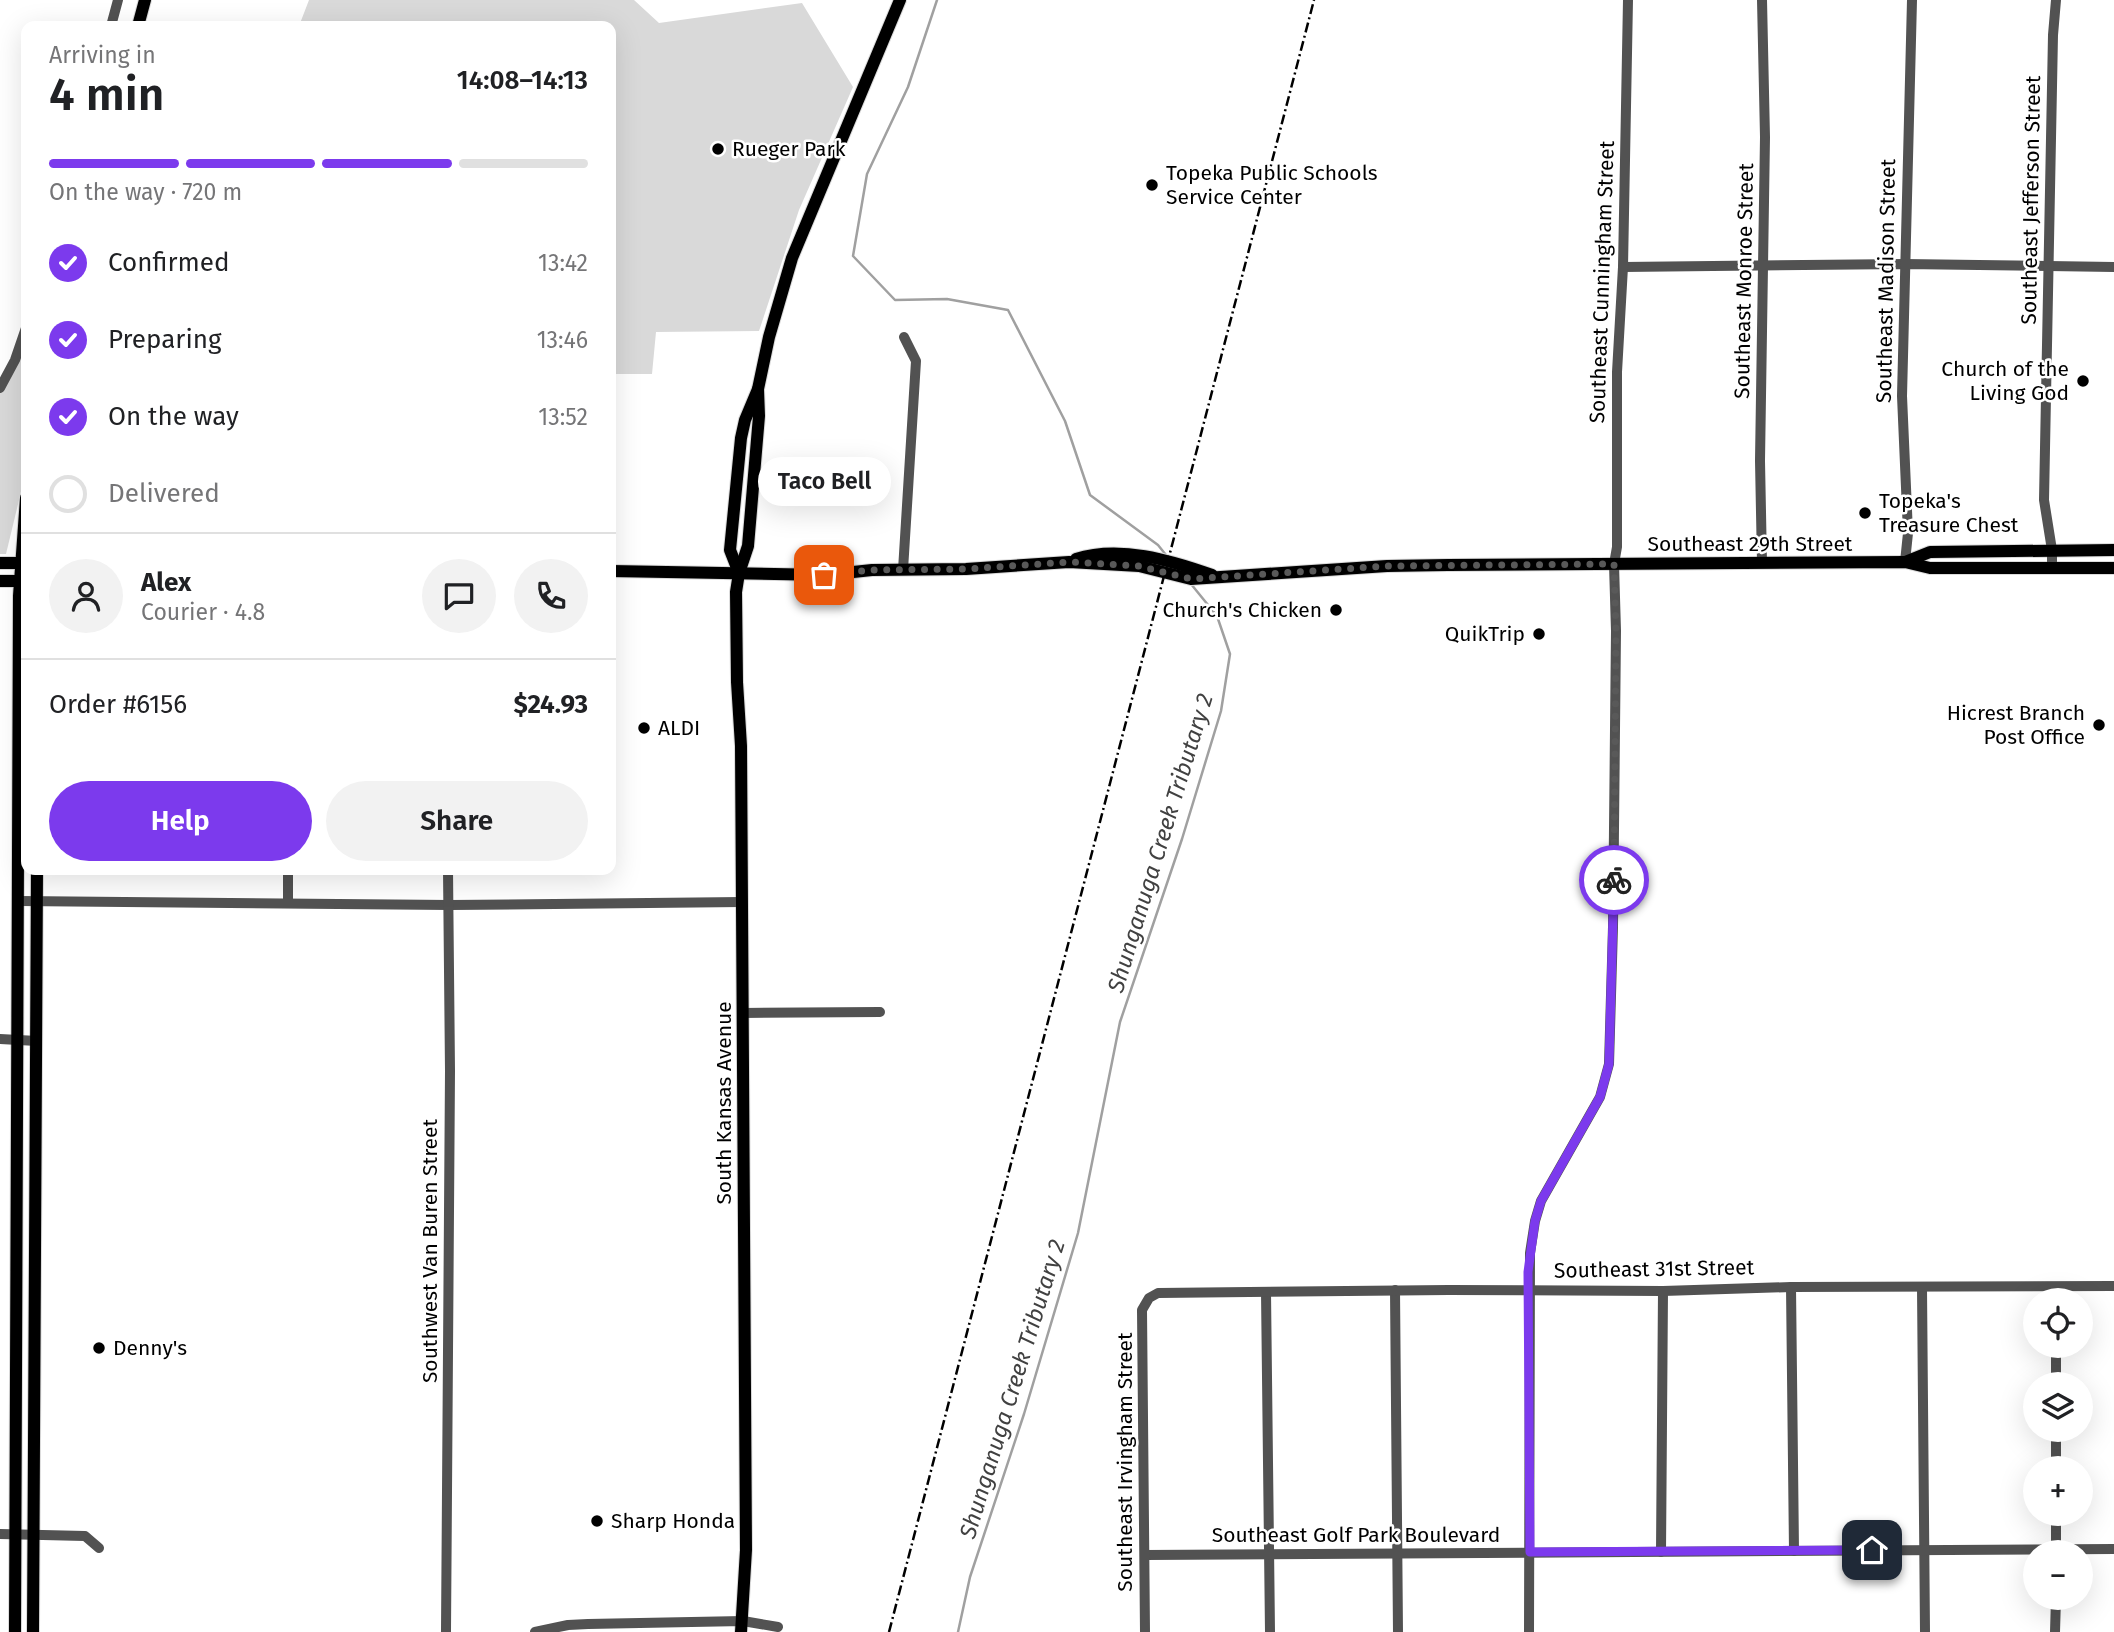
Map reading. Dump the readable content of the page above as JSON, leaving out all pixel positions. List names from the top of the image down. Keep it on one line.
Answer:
{"streets":{"main road":["Southeast 29th Street","South Kansas Avenue"],"street":["Southeast Jefferson Street","Southeast Monroe Street","Southeast Madison Street","Southeast Cunningham Street","Southwest Van Buren Street","Southeast 31st Street","Southeast Irvingham Street","Southeast Golf Park Boulevard"]},"crossings":[["Southeast Jefferson Street","Southeast 29th Street"],["Southeast Monroe Street","Southeast 29th Street"],["Southeast Madison Street","Southeast 29th Street"],["Southeast Cunningham Street","Southeast 29th Street"],["Southeast Cunningham Street","Southeast 31st Street"],["Southeast Cunningham Street","Southeast Golf Park Boulevard"],["Southeast 29th Street","South Kansas Avenue"],["Southeast 31st Street","Southeast Irvingham Street"],["Southeast Irvingham Street","Southeast Golf Park Boulevard"]],"water":["Shunganuga Creek Tributary 2"],"places":["Rueger Park","Topeka Public Schools Service Center","Church of the Living God","Topeka's Treasure Chest","Taco Bell","Church's Chicken","QuikTrip","Hicrest Branch Post Office","ALDI","Denny's","Sharp Honda"],"page":{"heading":["4 min","Arriving in","14:08–14:13"],"panel":["Alex","Courier · 4.8","Order #6156","$24.93"],"bar":"On the way · 720 m","list":[["Confirmed","13:42"],["Preparing","13:46"],["On the way","13:52"],"Delivered"],"bubble":"Taco Bell","buttons":["Help","Share"],"map_buttons":["+","−"]}}
